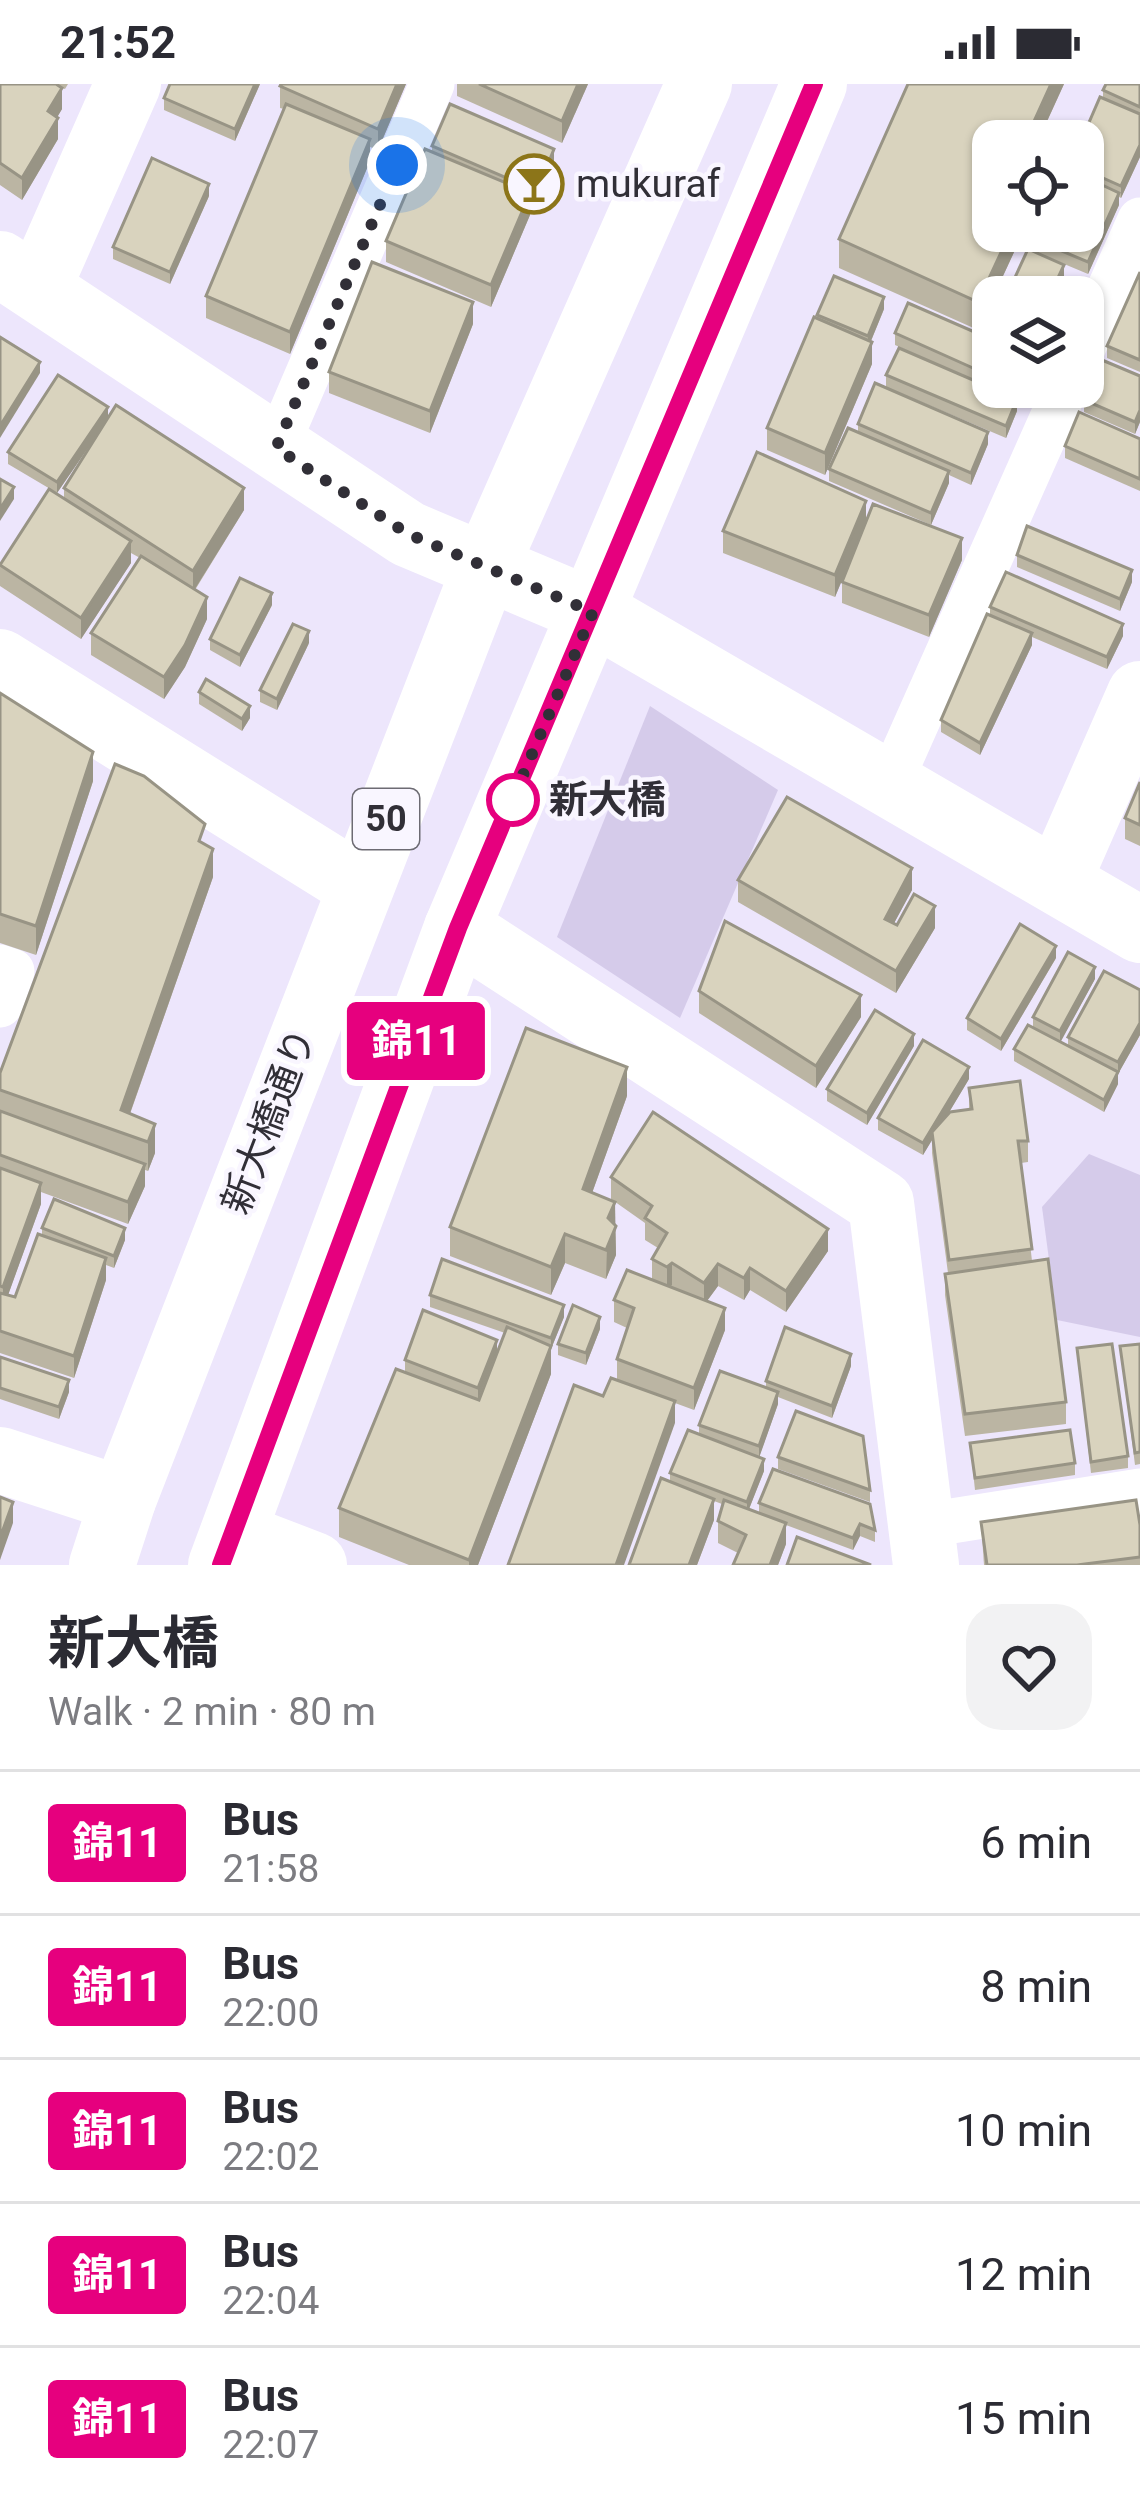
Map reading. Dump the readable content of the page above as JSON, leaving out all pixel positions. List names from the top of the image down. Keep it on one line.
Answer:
{"streets":{"street":["50","新大橋通り"]},"places":{"bar":["mukuraf"],"other":["新大橋"]},"lines":["bus line 錦11"],"page":{"status":"21:52","on_map":"錦11","heading":["新大橋","Walk · 2 min · 80 m"],"list":[{"mark":"錦11","name":"Bus","note":"21:58","value":"6 min"},{"mark":"錦11","name":"Bus","note":"22:00","value":"8 min"},{"mark":"錦11","name":"Bus","note":"22:02","value":"10 min"},{"mark":"錦11","name":"Bus","note":"22:04","value":"12 min"},{"mark":"錦11","name":"Bus","note":"22:07","value":"15 min"}]}}
